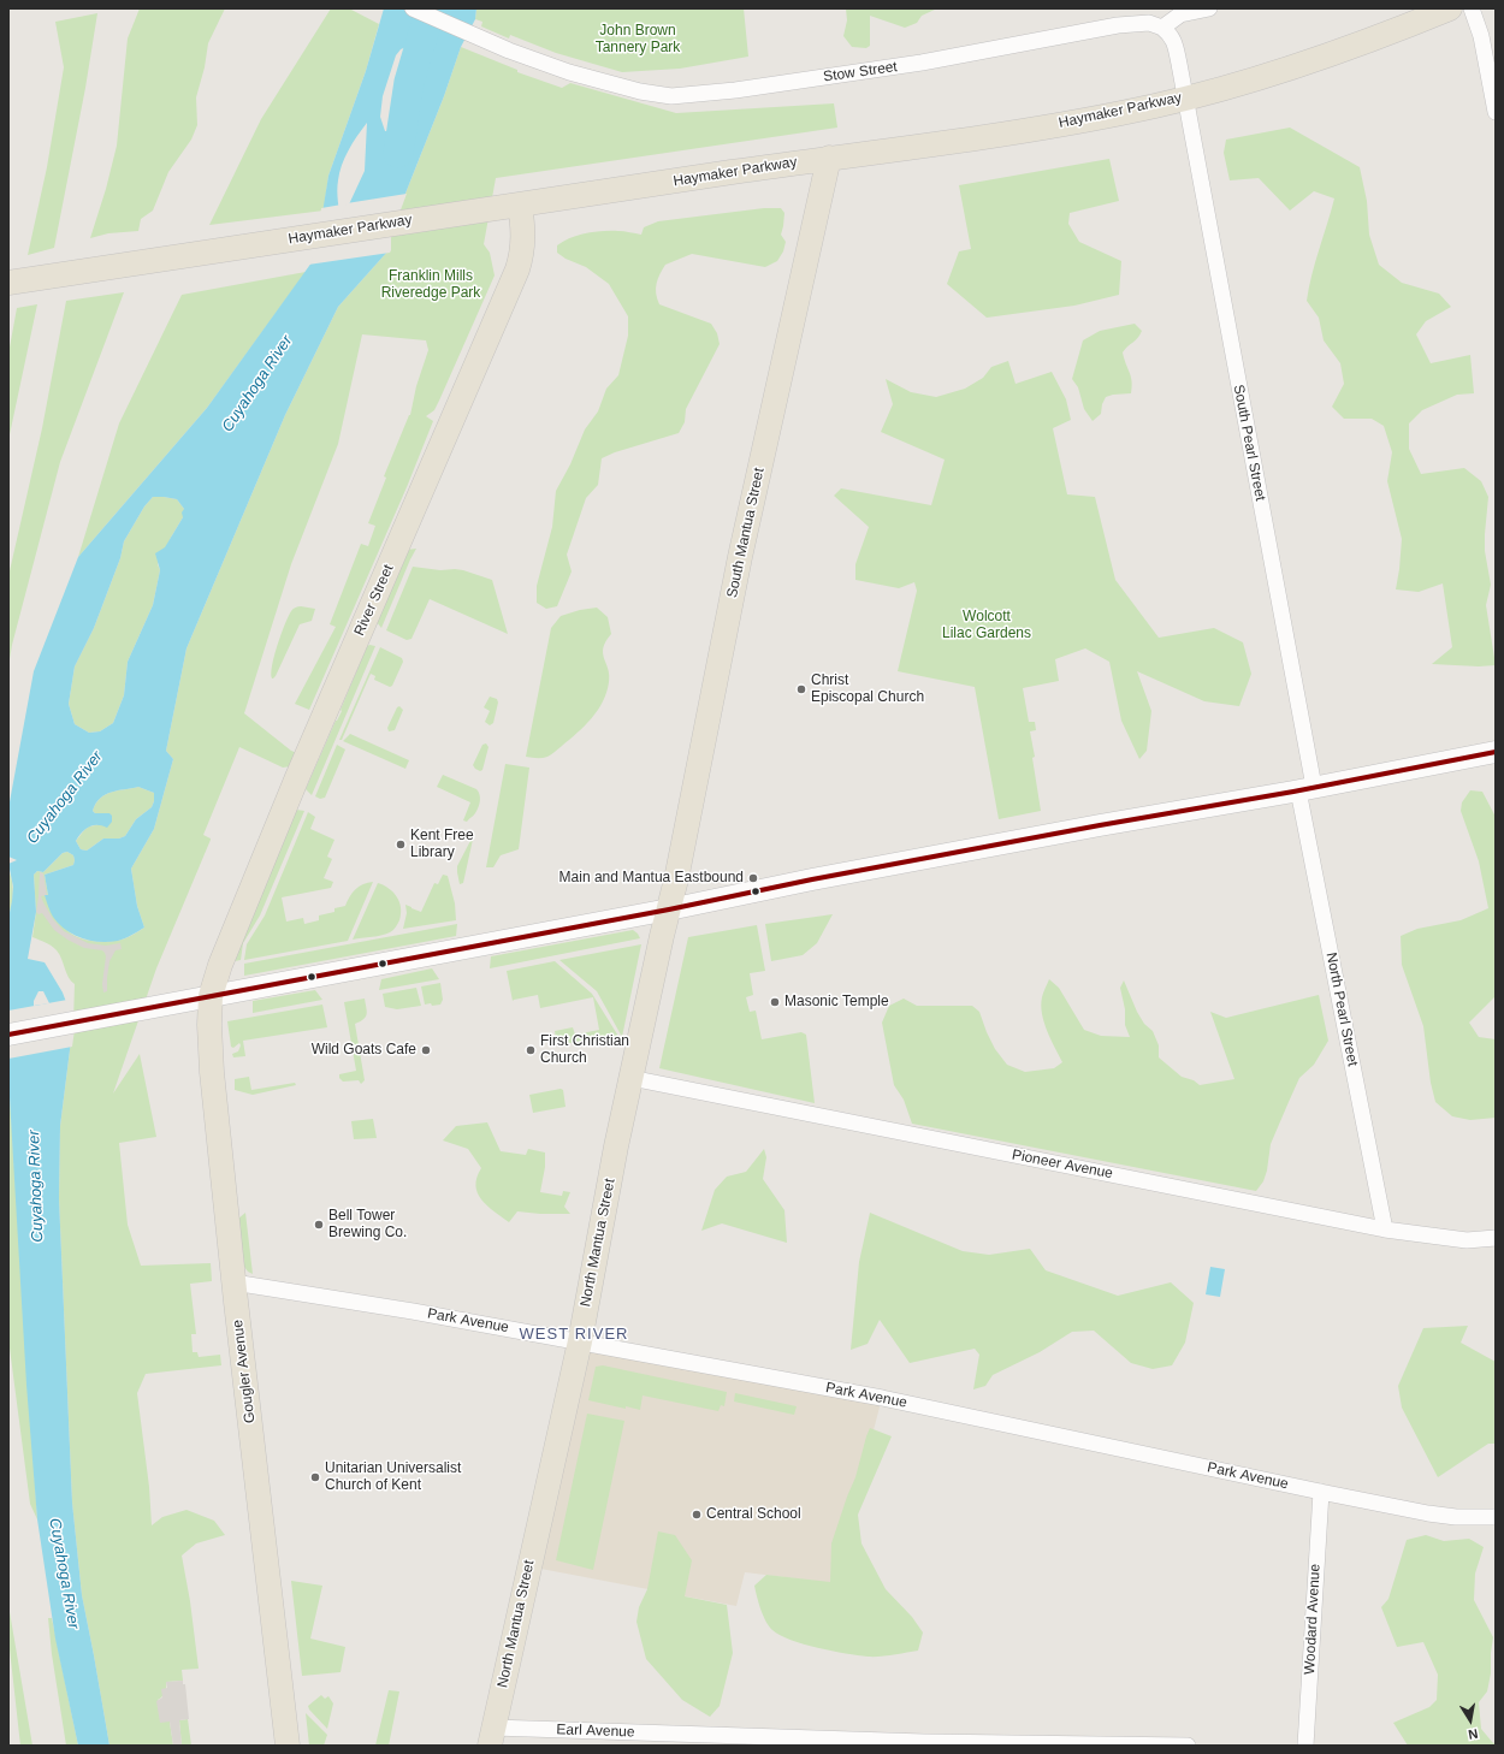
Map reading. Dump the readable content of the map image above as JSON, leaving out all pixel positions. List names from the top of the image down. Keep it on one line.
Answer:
{"streets":{"main road":["Haymaker Parkway","South Mantua Street","River Street","North Mantua Street","Gougler Avenue"],"street":["Stow Street","South Pearl Street","North Pearl Street","Pioneer Avenue","Park Avenue","Woodard Avenue","Earl Avenue"]},"crossings":[["Stow Street","South Pearl Street"],["Haymaker Parkway","South Pearl Street"],["Haymaker Parkway","South Mantua Street"],["Haymaker Parkway","River Street"],["South Pearl Street","North Pearl Street"],["South Mantua Street","North Mantua Street"],["River Street","Gougler Avenue"],["North Pearl Street","Pioneer Avenue"],["Pioneer Avenue","North Mantua Street"],["North Mantua Street","Park Avenue"],["North Mantua Street","Earl Avenue"],["Park Avenue","Gougler Avenue"],["Park Avenue","Woodard Avenue"]],"districts":["WEST RIVER"],"water":["Cuyahoga River"],"parks":["John Brown Tannery Park","Franklin Mills Riveredge Park","Wolcott Lilac Gardens"],"places":["Christ Episcopal Church","Kent Free Library","Main and Mantua Eastbound","Masonic Temple","Wild Goats Cafe","First Christian Church","Bell Tower Brewing Co.","Unitarian Universalist Church of Kent","Central School"],"north":"bottom"}
